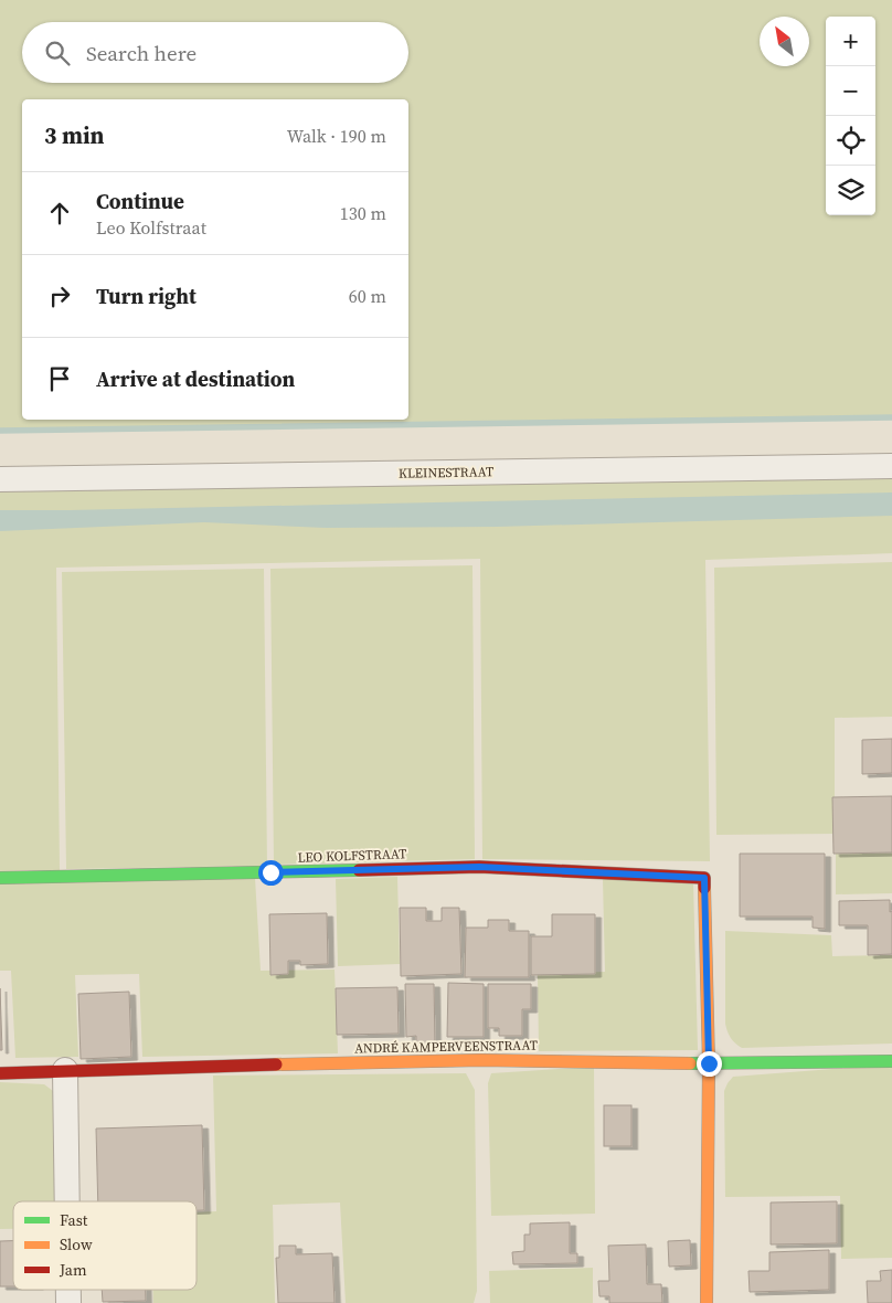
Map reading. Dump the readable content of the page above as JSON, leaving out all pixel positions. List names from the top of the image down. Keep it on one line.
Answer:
{"streets":{"street":["KLEINESTRAAT","LEO KOLFSTRAAT","ANDRÉ KAMPERVEENSTRAAT"]},"crossings":[["LEO KOLFSTRAAT","ANDRÉ KAMPERVEENSTRAAT"]],"legend":["Fast","Slow","Jam"],"north":"top left","page":{"map_buttons":["+","−"],"search":"Search here","heading":["3 min","Walk · 190 m"],"list":[["Continue","Leo Kolfstraat","130 m"],["Turn right","60 m"],"Arrive at destination"]}}
